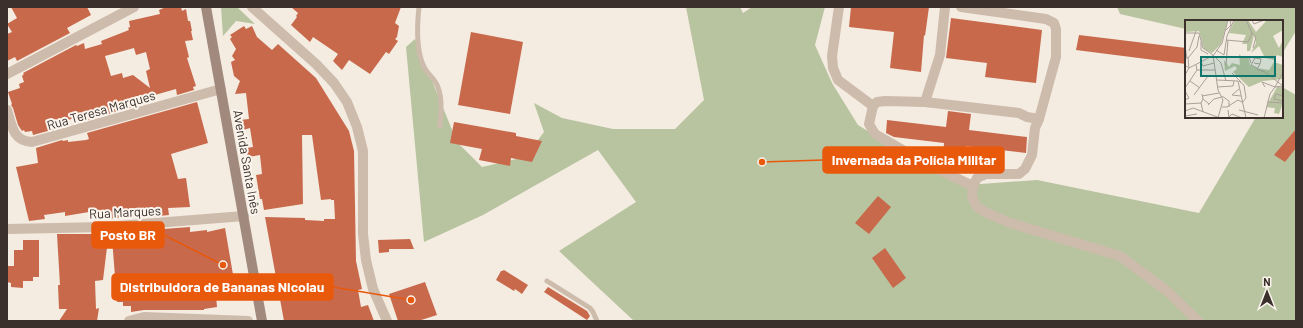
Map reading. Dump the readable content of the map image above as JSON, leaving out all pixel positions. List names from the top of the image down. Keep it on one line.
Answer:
{"streets":{"main road":["Avenida Santa Inês"],"street":["Rua Teresa Marques","Rua Marques"]},"crossings":[["Rua Teresa Marques","Avenida Santa Inês"],["Avenida Santa Inês","Rua Marques"]],"places":["Invernada da Polícia Militar","Posto BR","Distribuidora de Bananas Nicolau"],"north":"top"}
